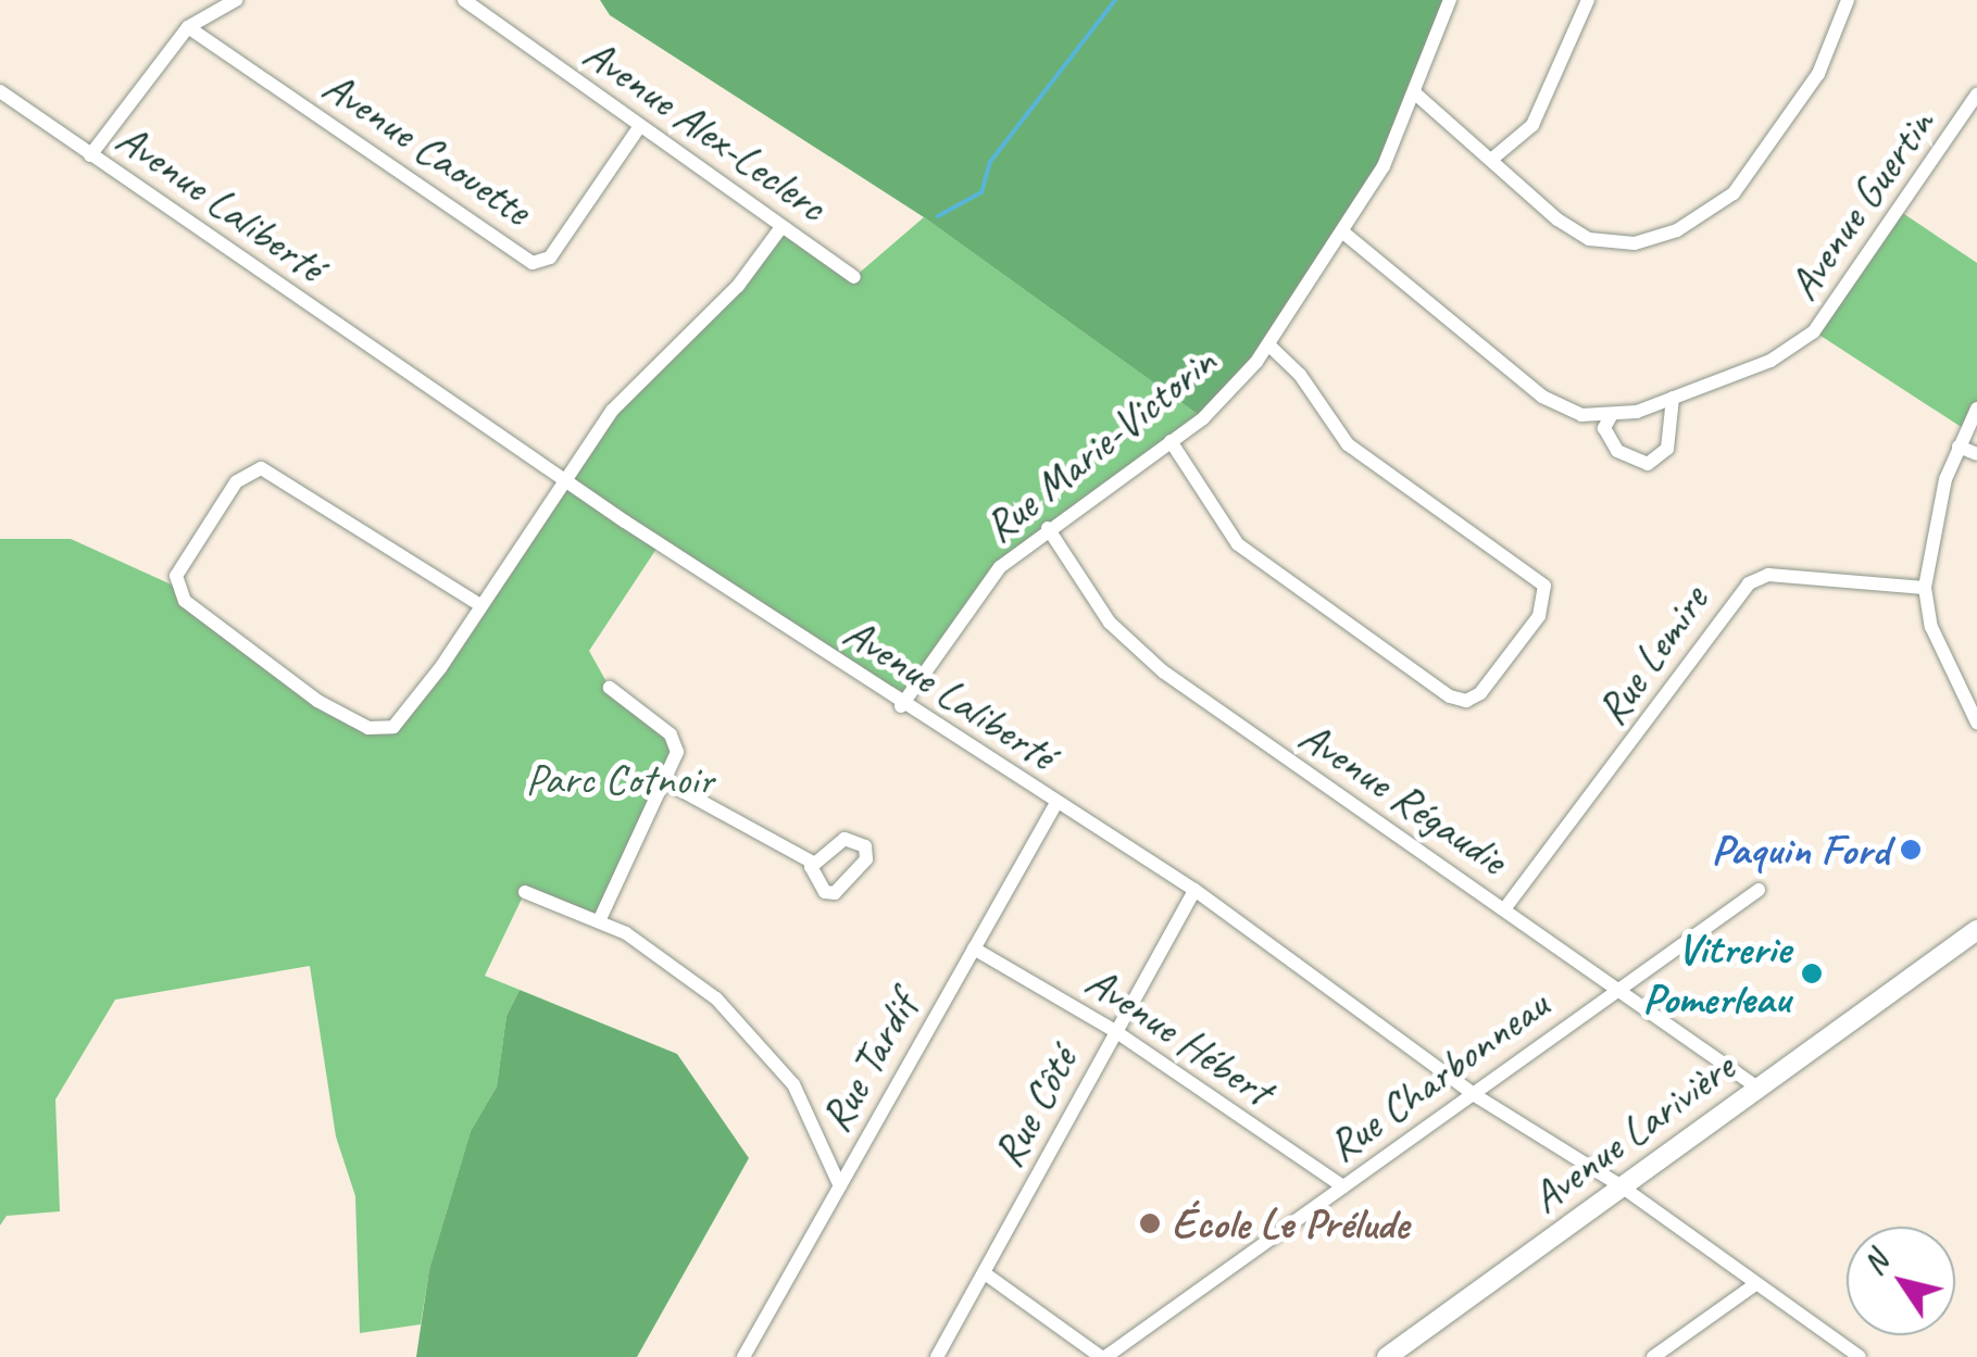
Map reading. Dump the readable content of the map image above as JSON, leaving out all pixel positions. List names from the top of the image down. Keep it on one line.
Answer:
{"streets":{"main road":["Avenue Larivière"],"street":["Avenue Alex-Leclerc","Avenue Caouette","Avenue Laliberté","Avenue Guertin","Rue Marie-Victorin","Rue Lemire","Avenue Régaudie","Avenue Hébert","Rue Tardif","Rue Charbonneau","Rue Côté"]},"crossings":[["Avenue Alex-Leclerc","Avenue Caouette"],["Avenue Laliberté","Rue Marie-Victorin"],["Avenue Laliberté","Rue Tardif"],["Avenue Laliberté","Rue Charbonneau"],["Avenue Laliberté","Rue Côté"],["Avenue Laliberté","Avenue Larivière"],["Avenue Guertin","Rue Marie-Victorin"],["Rue Marie-Victorin","Avenue Régaudie"],["Rue Lemire","Avenue Régaudie"],["Avenue Régaudie","Rue Charbonneau"],["Avenue Régaudie","Avenue Larivière"],["Avenue Hébert","Rue Tardif"],["Avenue Hébert","Rue Charbonneau"],["Avenue Hébert","Rue Côté"]],"parks":["Parc Cotnoir"],"places":["Paquin Ford","Vitrerie Pomerleau","École Le Prélude"],"north":"top left"}
